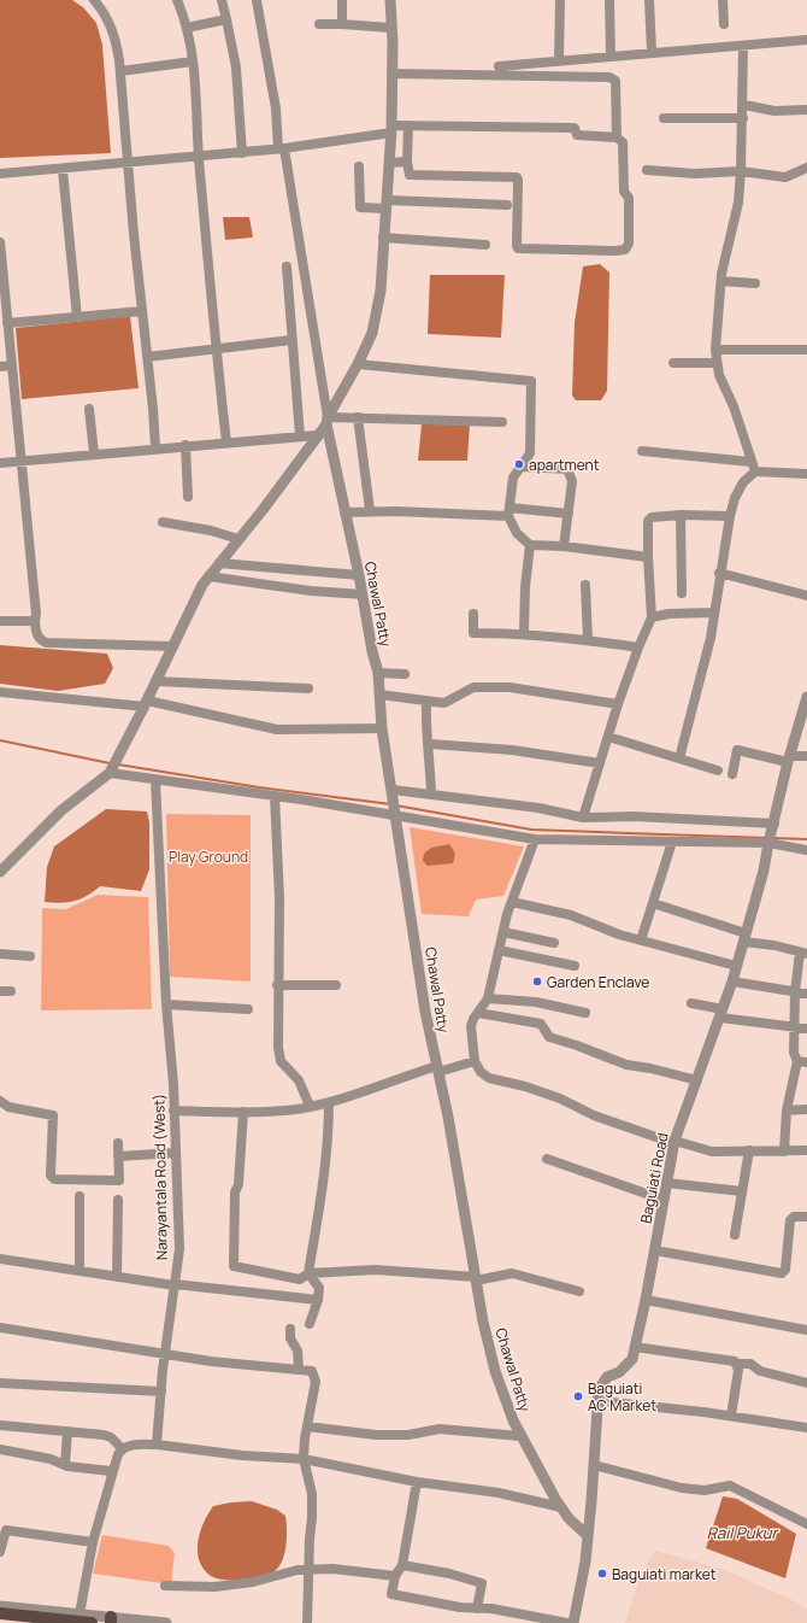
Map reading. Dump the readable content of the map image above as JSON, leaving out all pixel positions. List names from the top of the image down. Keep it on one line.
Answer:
{"streets":{"street":["Chawal Patty","Narayantala Road (West)","Baguiati Road"]},"crossings":[["Chawal Patty","Baguiati Road"]],"water":["Rail Pukur"],"parks":["Play Ground"],"places":["apartment","Garden Enclave","Baguiati AC Market","Baguiati market"]}
